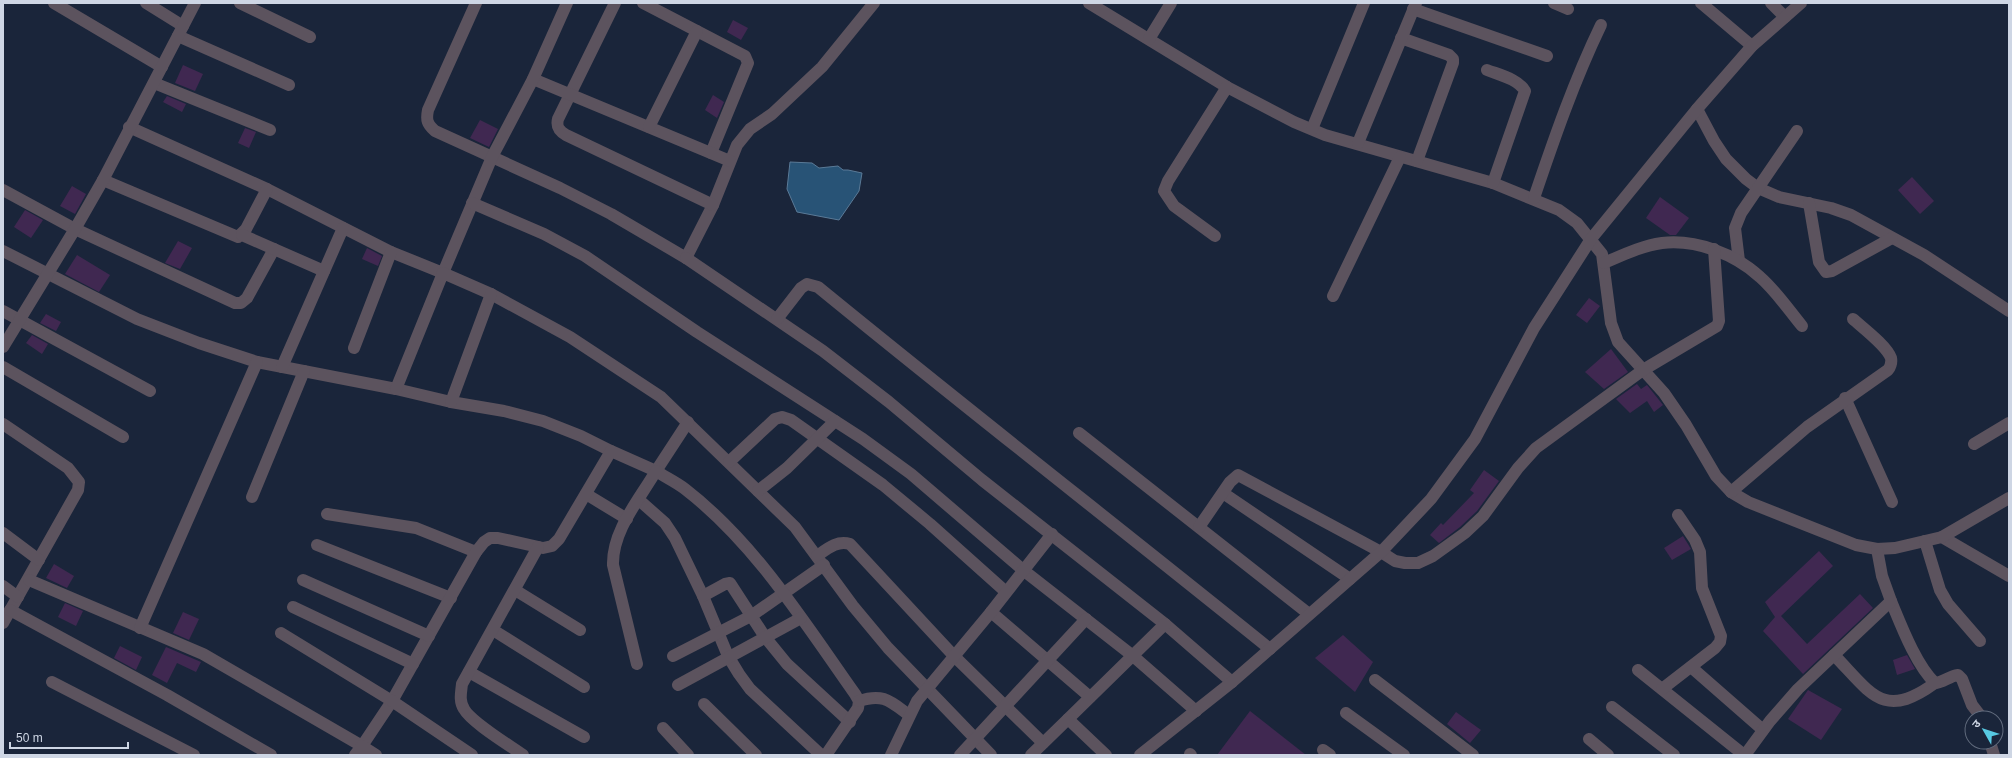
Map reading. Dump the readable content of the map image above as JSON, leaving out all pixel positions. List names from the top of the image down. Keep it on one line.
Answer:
{"scale_bar":"50 m","north":"top left"}
